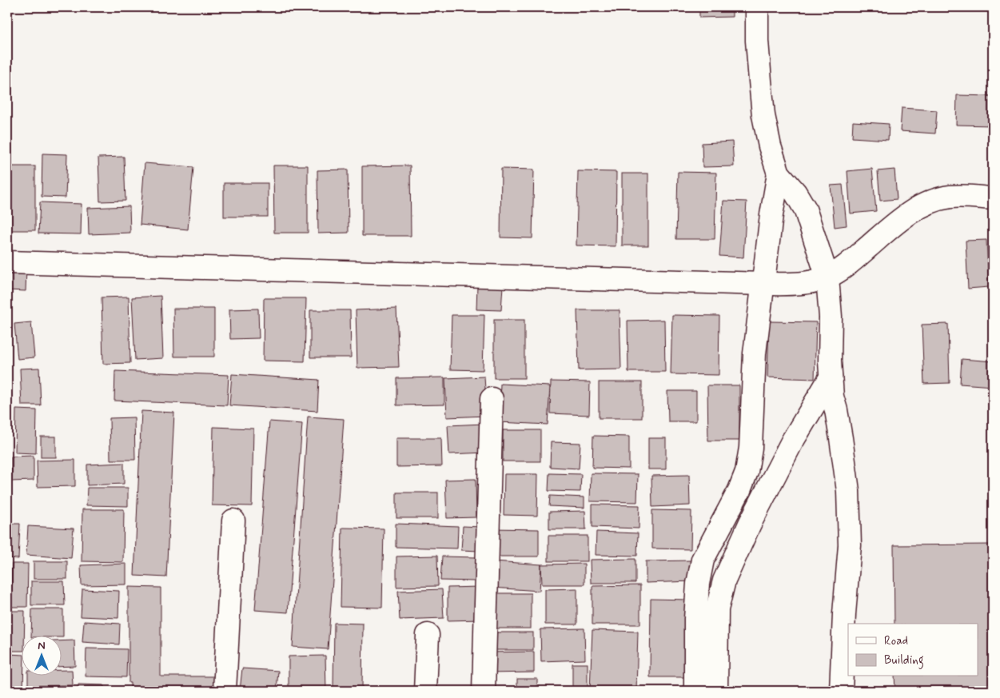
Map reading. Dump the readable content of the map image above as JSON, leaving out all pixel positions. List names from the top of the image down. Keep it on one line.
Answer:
{"legend":["Road","Building"],"north":"top"}
